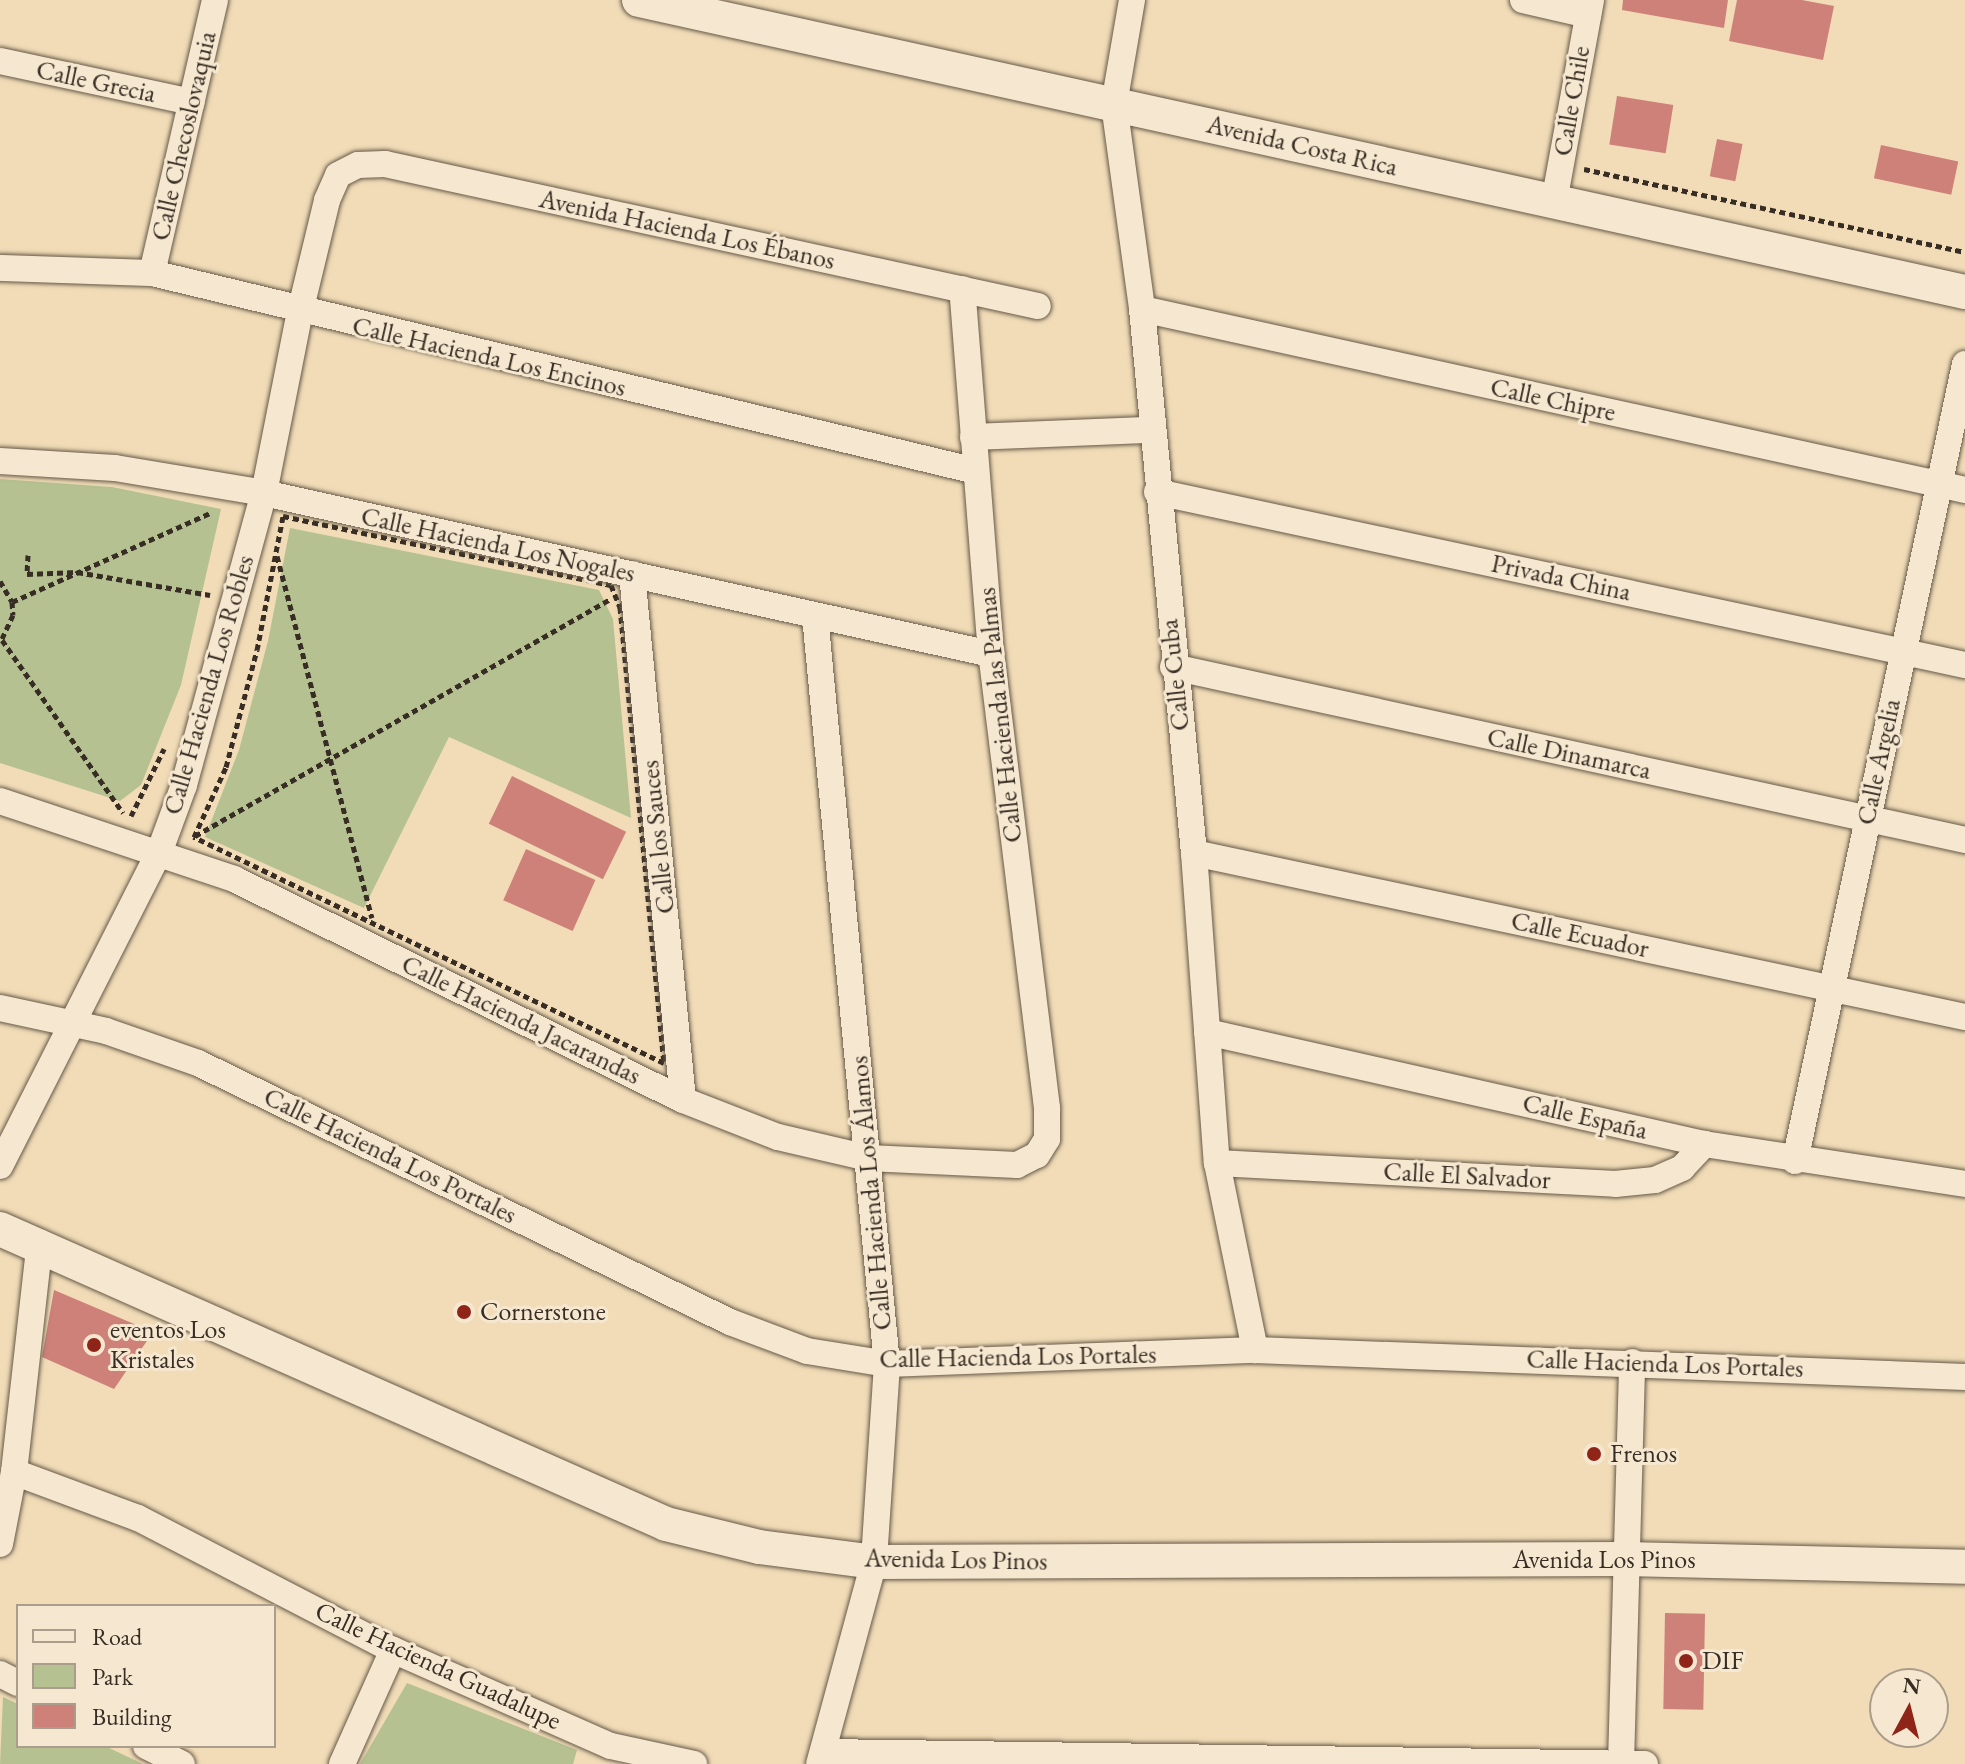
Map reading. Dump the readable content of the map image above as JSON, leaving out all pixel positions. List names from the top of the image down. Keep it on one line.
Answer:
{"streets":{"street":["Calle Grecia","Calle Chile","Calle Checoslovaquia","Avenida Costa Rica","Avenida Hacienda Los Ébanos","Calle Hacienda Los Encinos","Calle Chipre","Calle Hacienda Los Nogales","Privada China","Calle Cuba","Calle Hacienda Los Robles","Calle Hacienda las Palmas","Calle Dinamarca","Calle Argelia","Calle los Sauces","Calle Ecuador","Calle Hacienda Jacarandas","Calle España","Calle Hacienda Los Portales","Calle El Salvador","Calle Hacienda Los Álamos","Avenida Los Pinos","Calle Hacienda Guadalupe"]},"crossings":[["Calle Grecia","Calle Checoslovaquia"],["Calle Chile","Avenida Costa Rica"],["Calle Checoslovaquia","Calle Hacienda Los Encinos"],["Avenida Costa Rica","Calle Cuba"],["Avenida Hacienda Los Ébanos","Calle Hacienda Los Robles"],["Avenida Hacienda Los Ébanos","Calle Hacienda las Palmas"],["Calle Hacienda Los Encinos","Calle Hacienda Los Robles"],["Calle Hacienda Los Encinos","Calle Hacienda las Palmas"],["Calle Chipre","Calle Cuba"],["Calle Chipre","Calle Argelia"],["Calle Hacienda Los Nogales","Calle Hacienda Los Robles"],["Calle Hacienda Los Nogales","Calle Hacienda las Palmas"],["Calle Hacienda Los Nogales","Calle los Sauces"],["Calle Hacienda Los Nogales","Calle Hacienda Los Álamos"],["Privada China","Calle Cuba"],["Privada China","Calle Argelia"],["Calle Cuba","Calle Dinamarca"],["Calle Cuba","Calle Ecuador"],["Calle Cuba","Calle España"],["Calle Cuba","Calle Hacienda Los Portales"],["Calle Cuba","Calle El Salvador"],["Calle Hacienda Los Robles","Calle Hacienda Jacarandas"],["Calle Hacienda Los Robles","Calle Hacienda Los Portales"],["Calle Hacienda las Palmas","Calle Hacienda Jacarandas"],["Calle Dinamarca","Calle Argelia"],["Calle Argelia","Calle Ecuador"],["Calle Argelia","Calle España"],["Calle los Sauces","Calle Hacienda Jacarandas"],["Calle Hacienda Jacarandas","Calle Hacienda Los Álamos"],["Calle España","Calle El Salvador"],["Calle Hacienda Los Portales","Calle Hacienda Los Álamos"],["Calle Hacienda Los Álamos","Avenida Los Pinos"]],"places":["Cornerstone","eventos Los Kristales","Frenos","DIF"],"legend":["Road","Park","Building"],"north":"top"}
